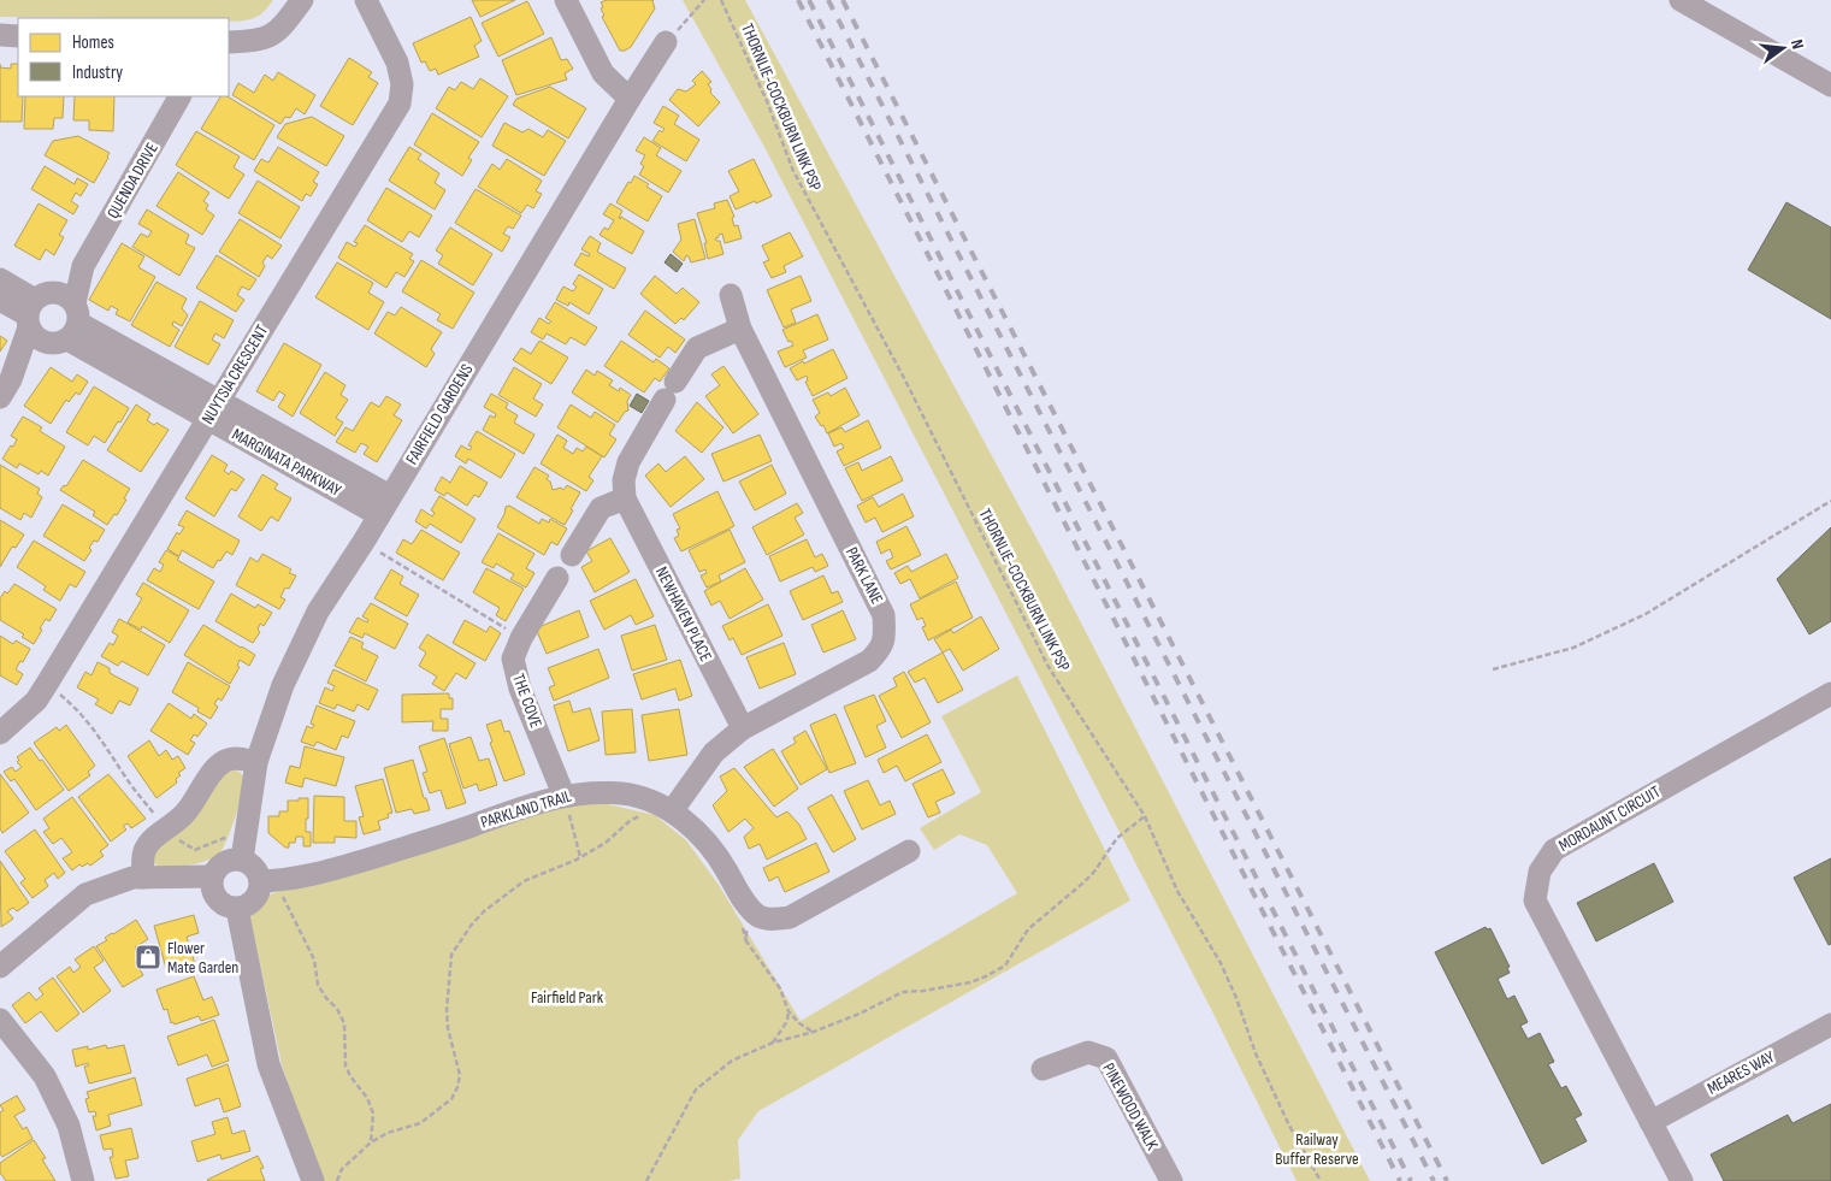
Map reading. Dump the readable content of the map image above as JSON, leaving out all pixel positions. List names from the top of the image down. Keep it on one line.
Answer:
{"streets":{"street":["QUENDA DRIVE","NUYTSIA CRESCENT","FAIRFIELD GARDENS","MARGINATA PARKWAY","PARK LANE","NEWHAVEN PLACE","THE COVE","PARKLAND TRAIL","MORDAUNT CIRCUIT","MEARES WAY","PINEWOOD WALK"],"path":["THORNLIE-COCKBURN LINK PSP"]},"crossings":[["QUENDA DRIVE","MARGINATA PARKWAY"],["NUYTSIA CRESCENT","MARGINATA PARKWAY"],["FAIRFIELD GARDENS","MARGINATA PARKWAY"],["PARK LANE","NEWHAVEN PLACE"],["PARK LANE","PARKLAND TRAIL"],["THE COVE","PARKLAND TRAIL"],["MORDAUNT CIRCUIT","MEARES WAY"]],"parks":["Fairfield Park","Railway Buffer Reserve"],"places":{"shop":["Flower Mate Garden"]},"legend":["Homes","Industry"],"north":"right"}
